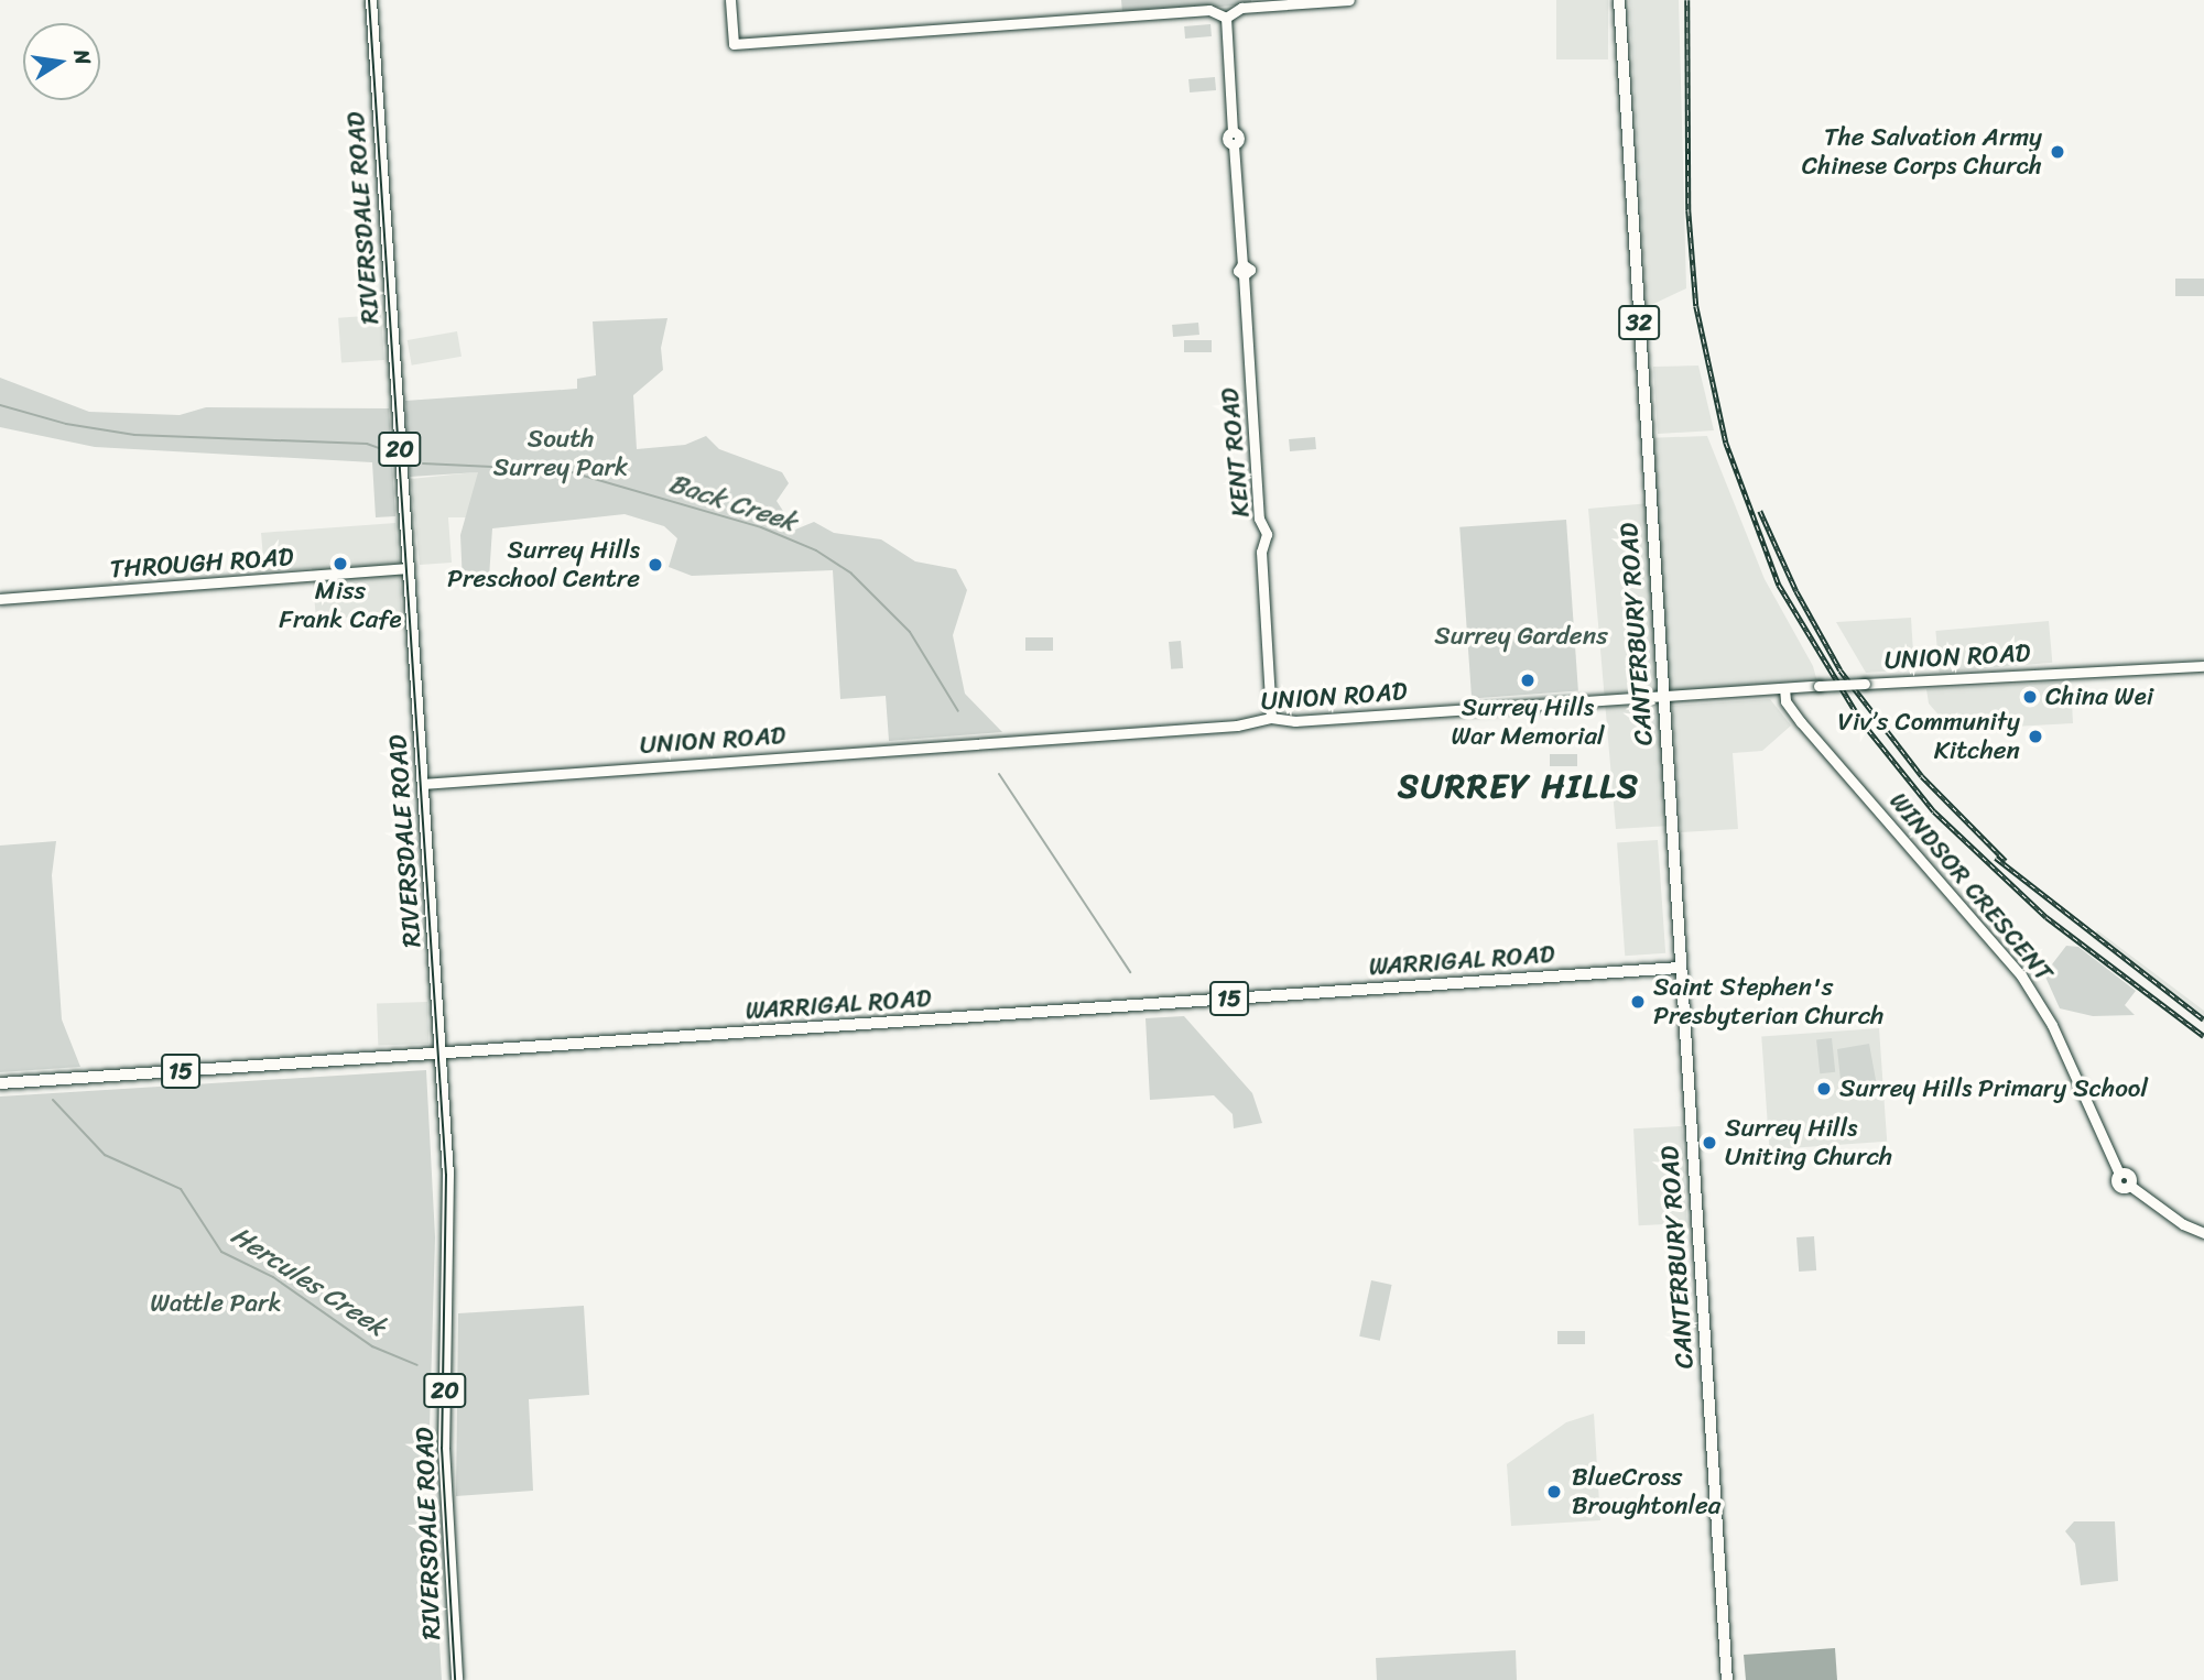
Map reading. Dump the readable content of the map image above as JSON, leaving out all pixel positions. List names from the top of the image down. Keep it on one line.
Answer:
{"streets":{"main road":["RIVERSDALE ROAD","32","20","CANTERBURY ROAD","WARRIGAL ROAD","15"],"street":["KENT ROAD","THROUGH ROAD","UNION ROAD","WINDSOR CRESCENT"]},"crossings":[["RIVERSDALE ROAD","THROUGH ROAD"],["RIVERSDALE ROAD","UNION ROAD"],["RIVERSDALE ROAD","WARRIGAL ROAD"],["KENT ROAD","UNION ROAD"],["CANTERBURY ROAD","UNION ROAD"],["CANTERBURY ROAD","WARRIGAL ROAD"],["UNION ROAD","WINDSOR CRESCENT"]],"districts":["SURREY HILLS"],"water":["Back Creek","Hercules Creek"],"parks":["South Surrey Park","Surrey Gardens","Wattle Park"],"places":["The Salvation Army Chinese Corps Church","Miss Frank Cafe","Surrey Hills Preschool Centre","Surrey Hills War Memorial","China Wei","Viv’s Community Kitchen","Saint Stephen's Presbyterian Church","Surrey Hills Primary School","Surrey Hills Uniting Church","BlueCross Broughtonlea"],"north":"right"}
